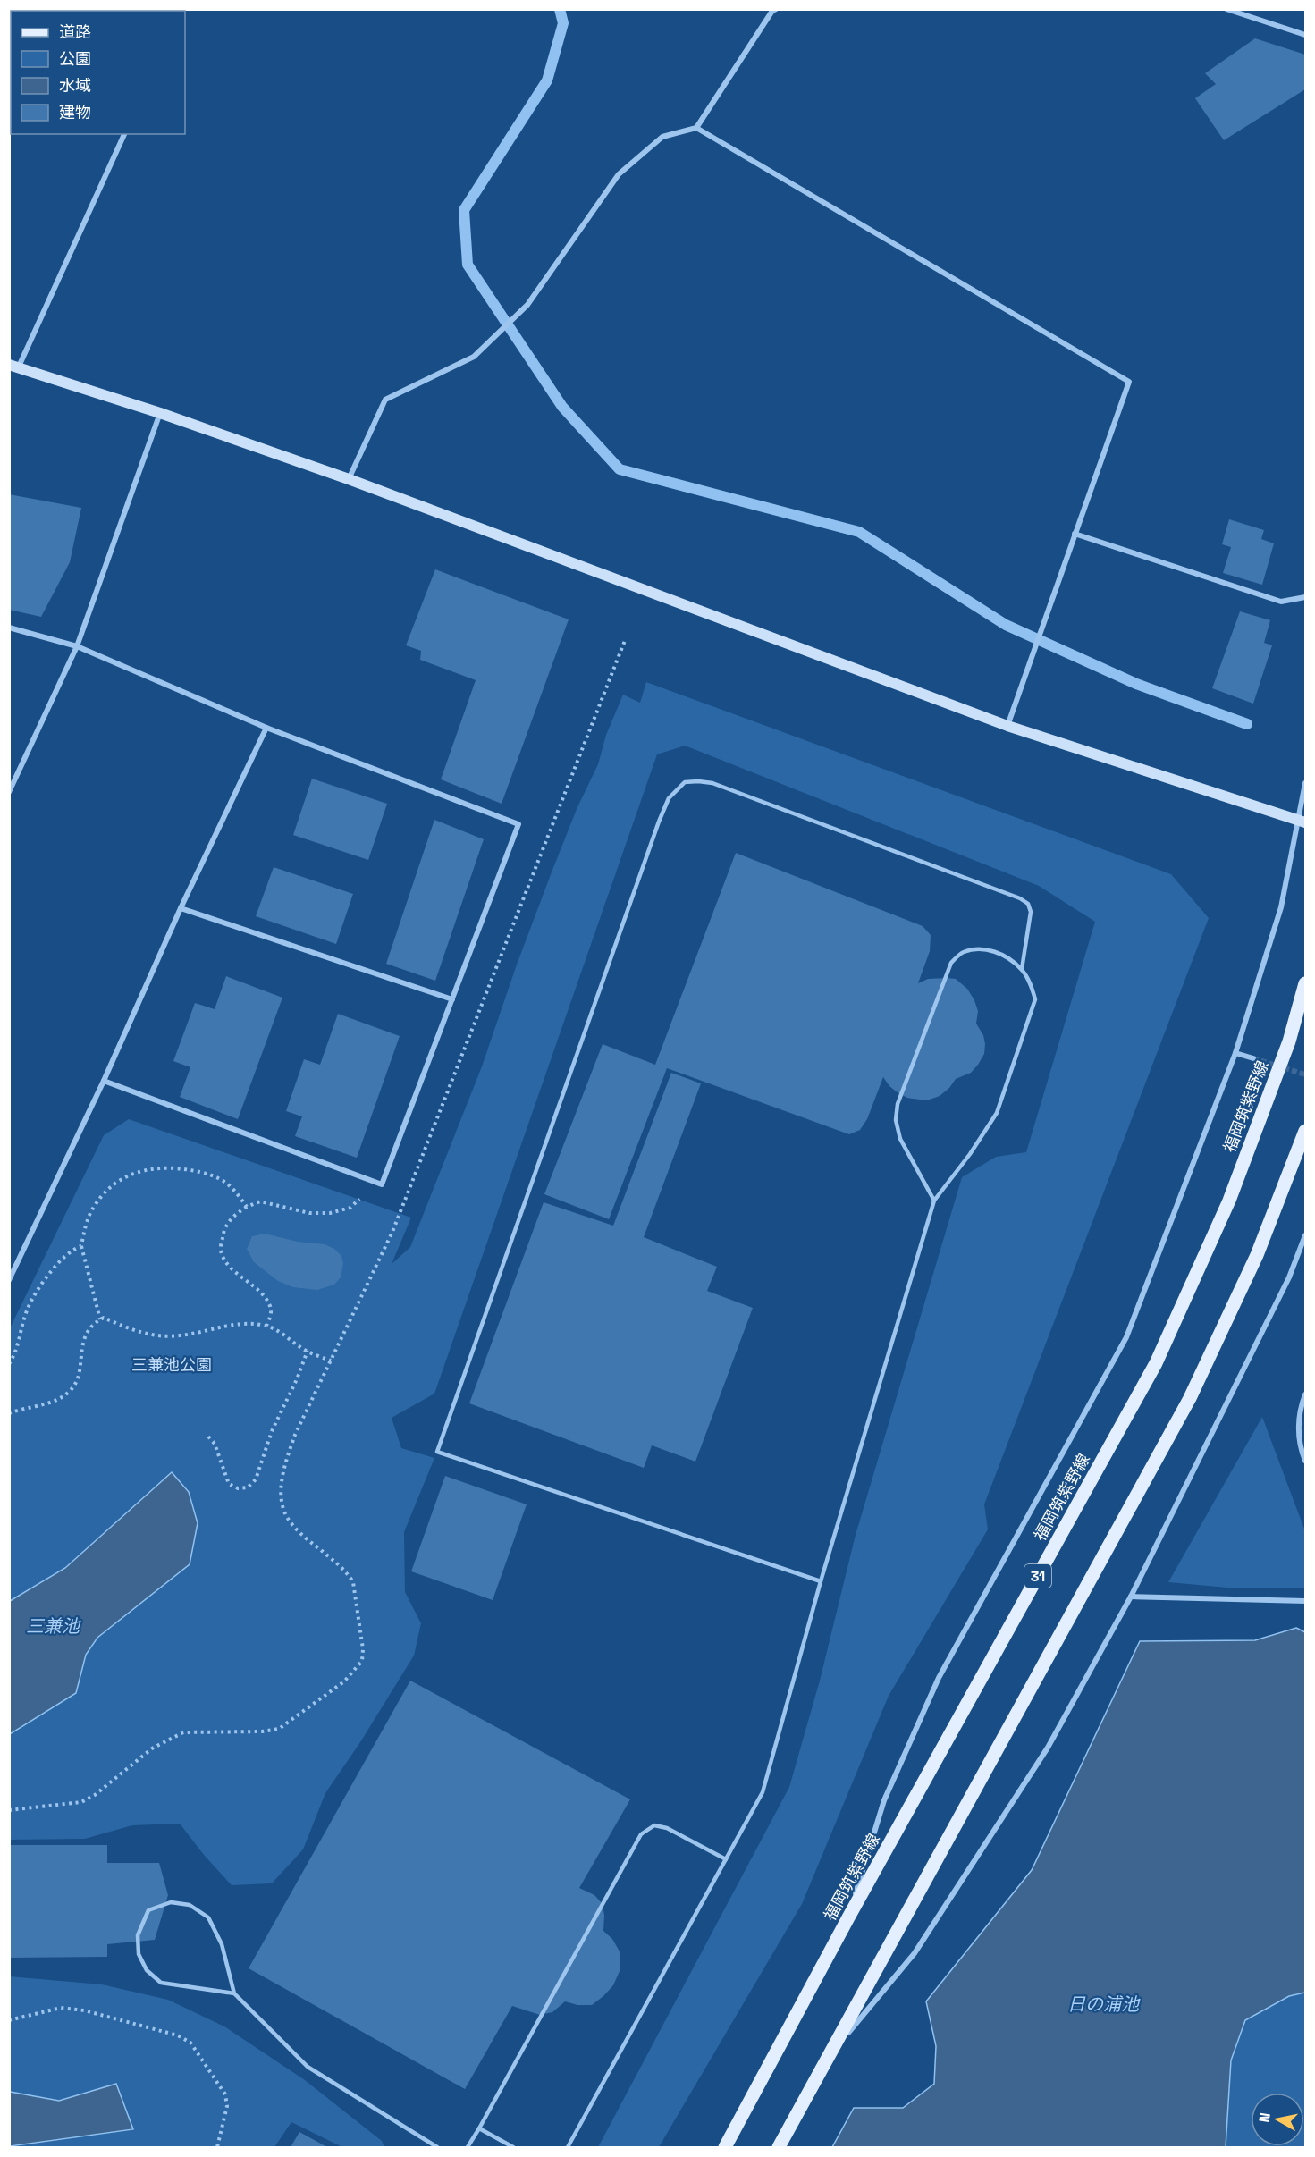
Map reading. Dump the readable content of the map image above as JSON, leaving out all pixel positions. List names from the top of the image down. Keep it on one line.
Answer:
{"streets":{"main road":["福岡筑紫野線","31"]},"water":["三兼池","日の浦池"],"parks":["三兼池公園"],"legend":["道路","公園","水域","建物"],"north":"left"}
